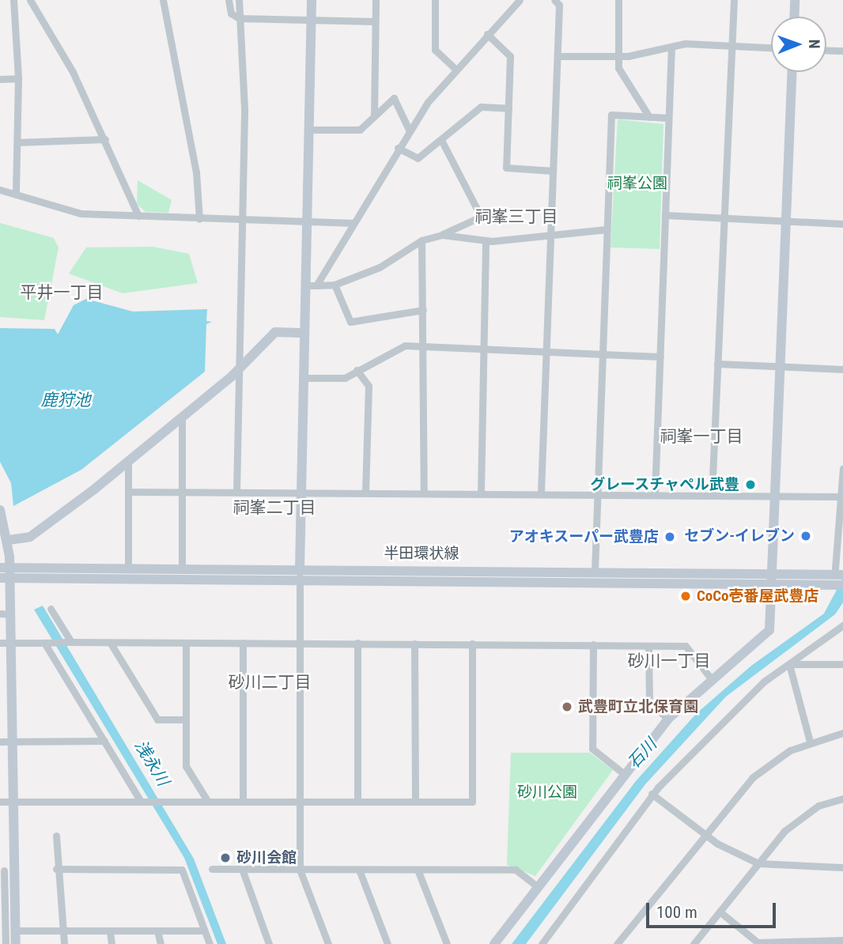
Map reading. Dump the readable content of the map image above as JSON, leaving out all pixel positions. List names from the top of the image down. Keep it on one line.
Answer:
{"streets":{"street":["半田環状線"]},"districts":["祠峯三丁目","平井一丁目","祠峯一丁目","祠峯二丁目","砂川一丁目","砂川二丁目"],"water":["鹿狩池","石川","浅永川"],"parks":["祠峯公園","砂川公園"],"places":["グレースチャペル武豊","セブン-イレブン","アオキスーパー武豊店","CoCo壱番屋武豊店","武豊町立北保育園","砂川会館"],"scale_bar":"100 m","north":"right"}
